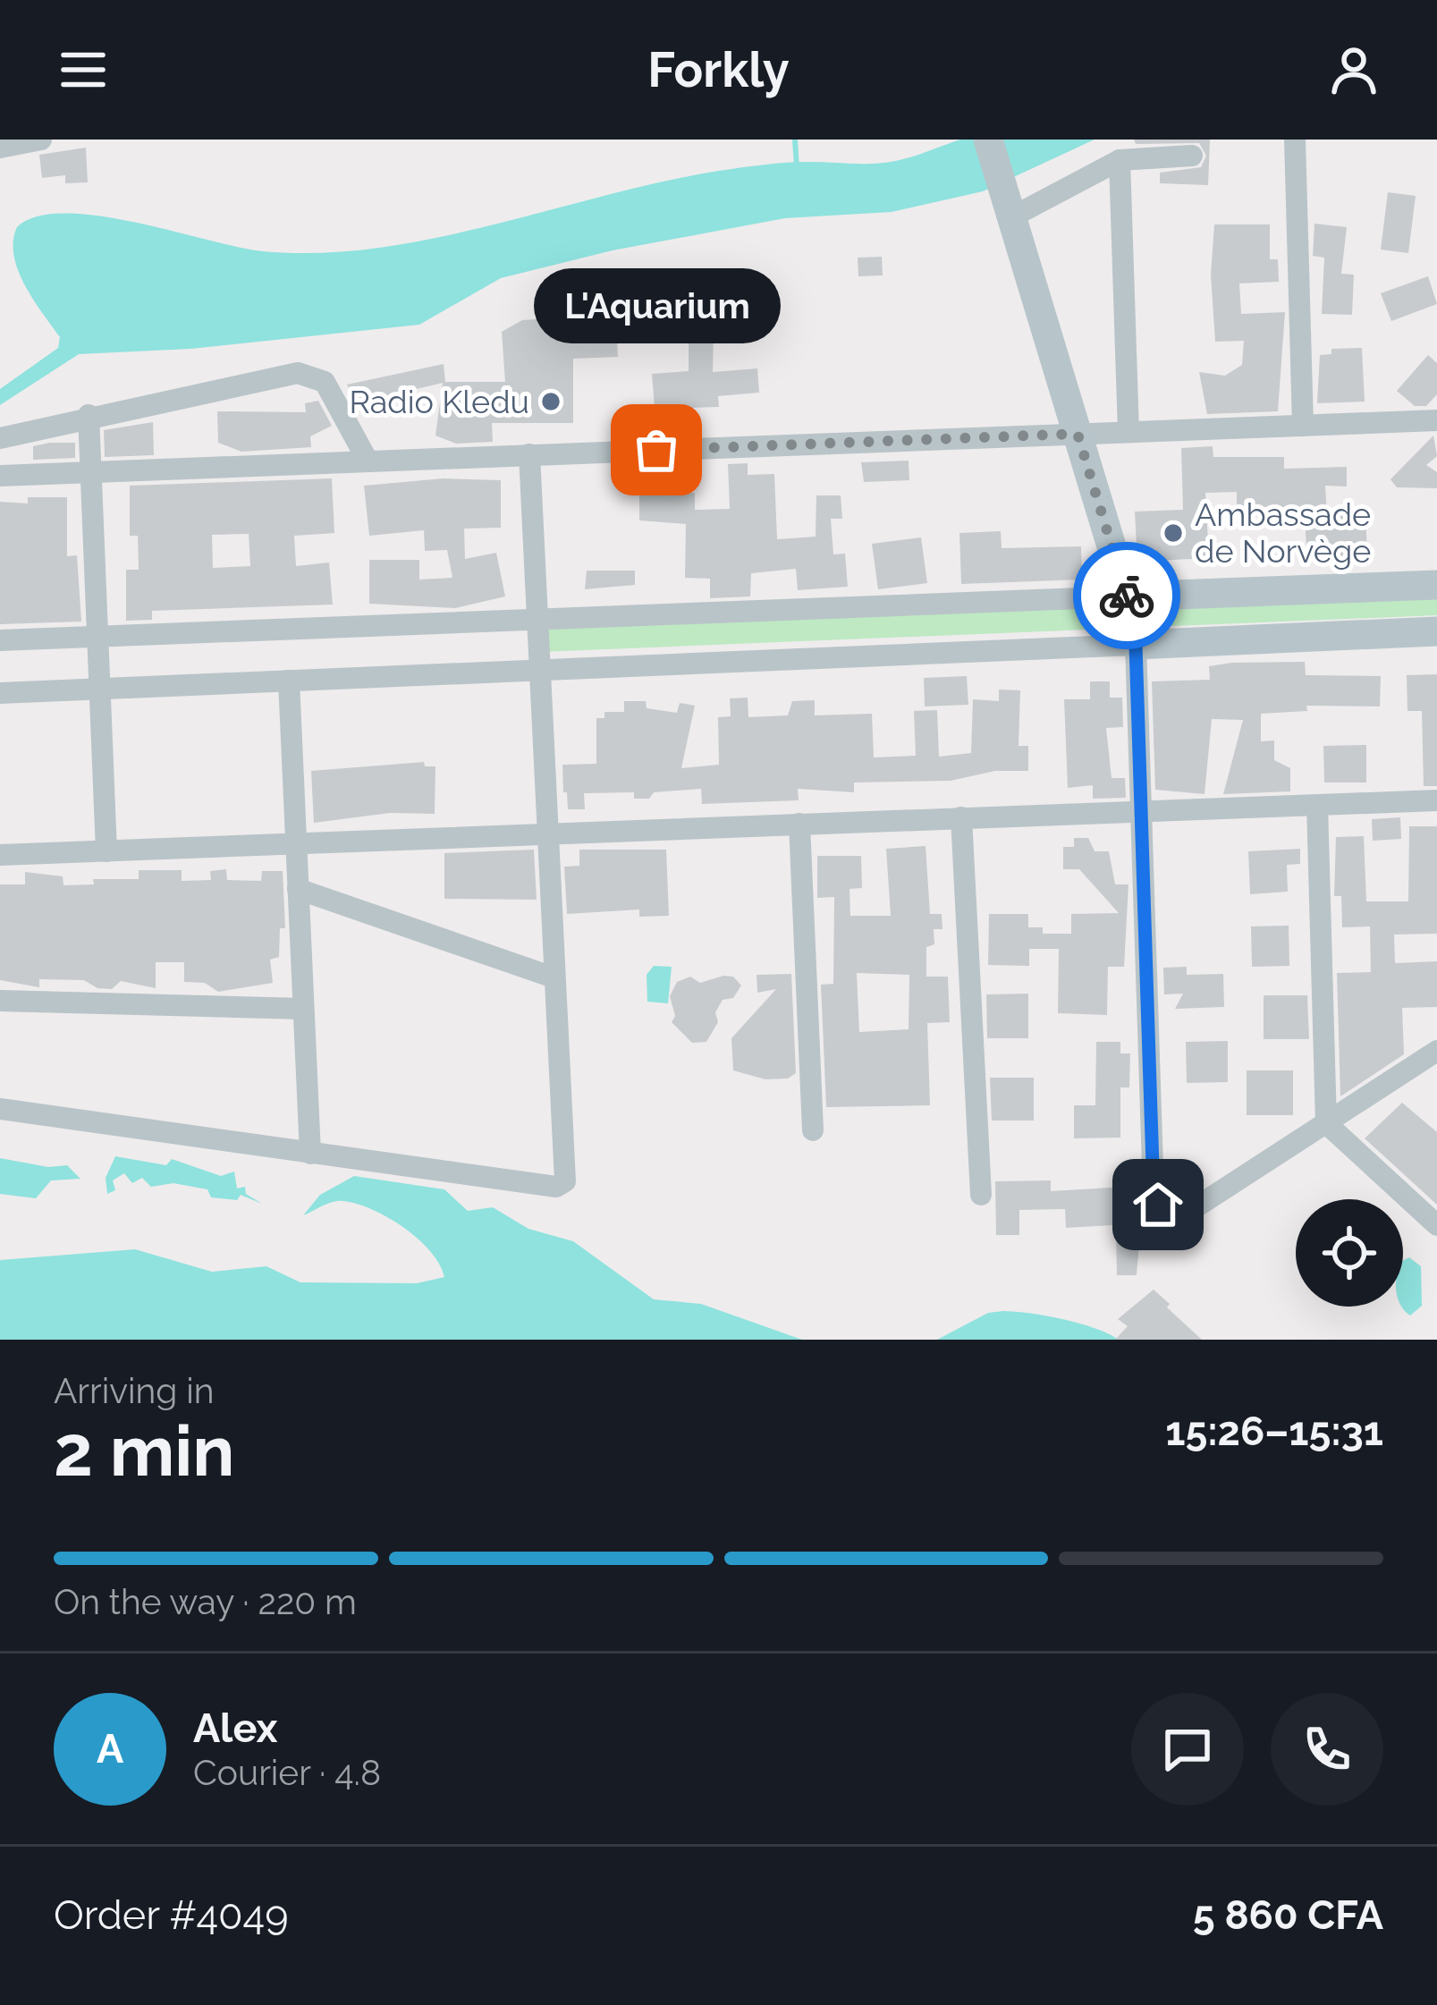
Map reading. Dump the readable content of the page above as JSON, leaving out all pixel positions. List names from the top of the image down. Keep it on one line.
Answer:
{"places":["Radio Kledu","L'Aquarium","Ambassade de Norvège"],"page":{"header":"Forkly","bubble":"L'Aquarium","heading":["2 min","Arriving in","15:26–15:31"],"panel":["Alex","Courier · 4.8","Order #4049","5 860 CFA"],"bar":"On the way · 220 m","round":"A"}}
